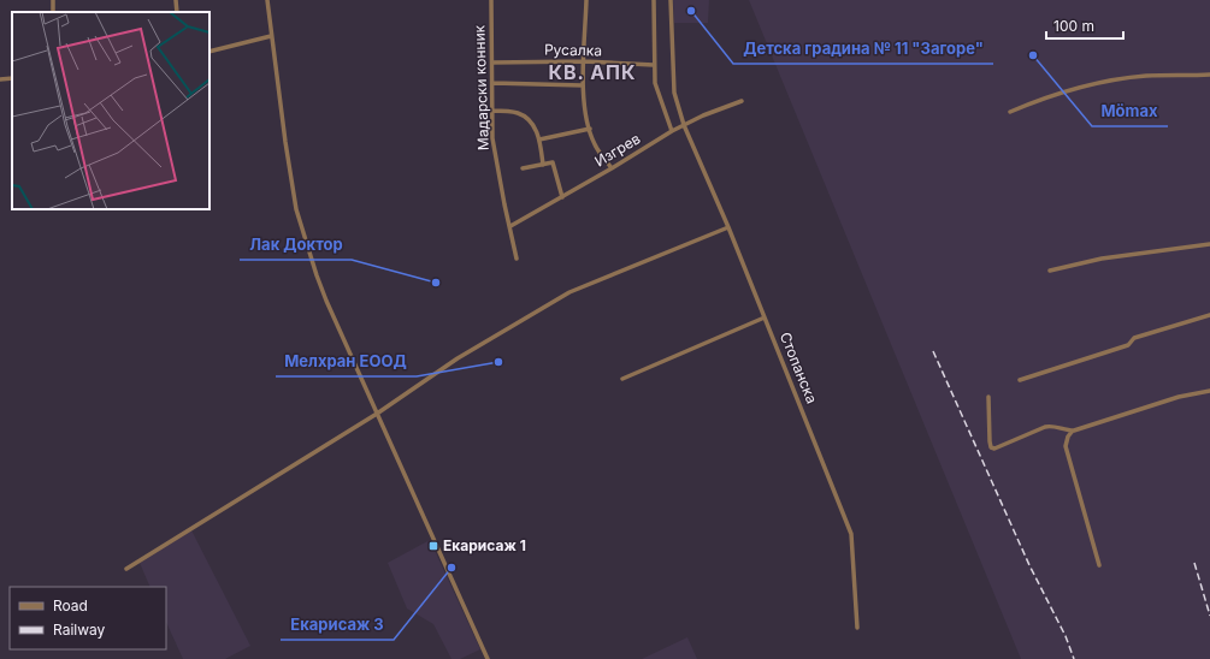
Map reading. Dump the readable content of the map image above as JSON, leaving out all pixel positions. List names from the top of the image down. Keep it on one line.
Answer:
{"streets":{"street":["Русалка","Мадарски конник","Изгрев","Стопанска"]},"crossings":[["Русалка","Мадарски конник"],["Мадарски конник","Изгрев"],["Изгрев","Стопанска"]],"districts":["КВ. АПК"],"places":{"other":["Детска градина № 11 \"Загоре\"","Mömax","Лак Доктор","Мелхран ЕООД","Екарисаж 3"],"transit":["Екарисаж 1"]},"legend":["Road","Railway"],"scale_bar":"100 m"}
